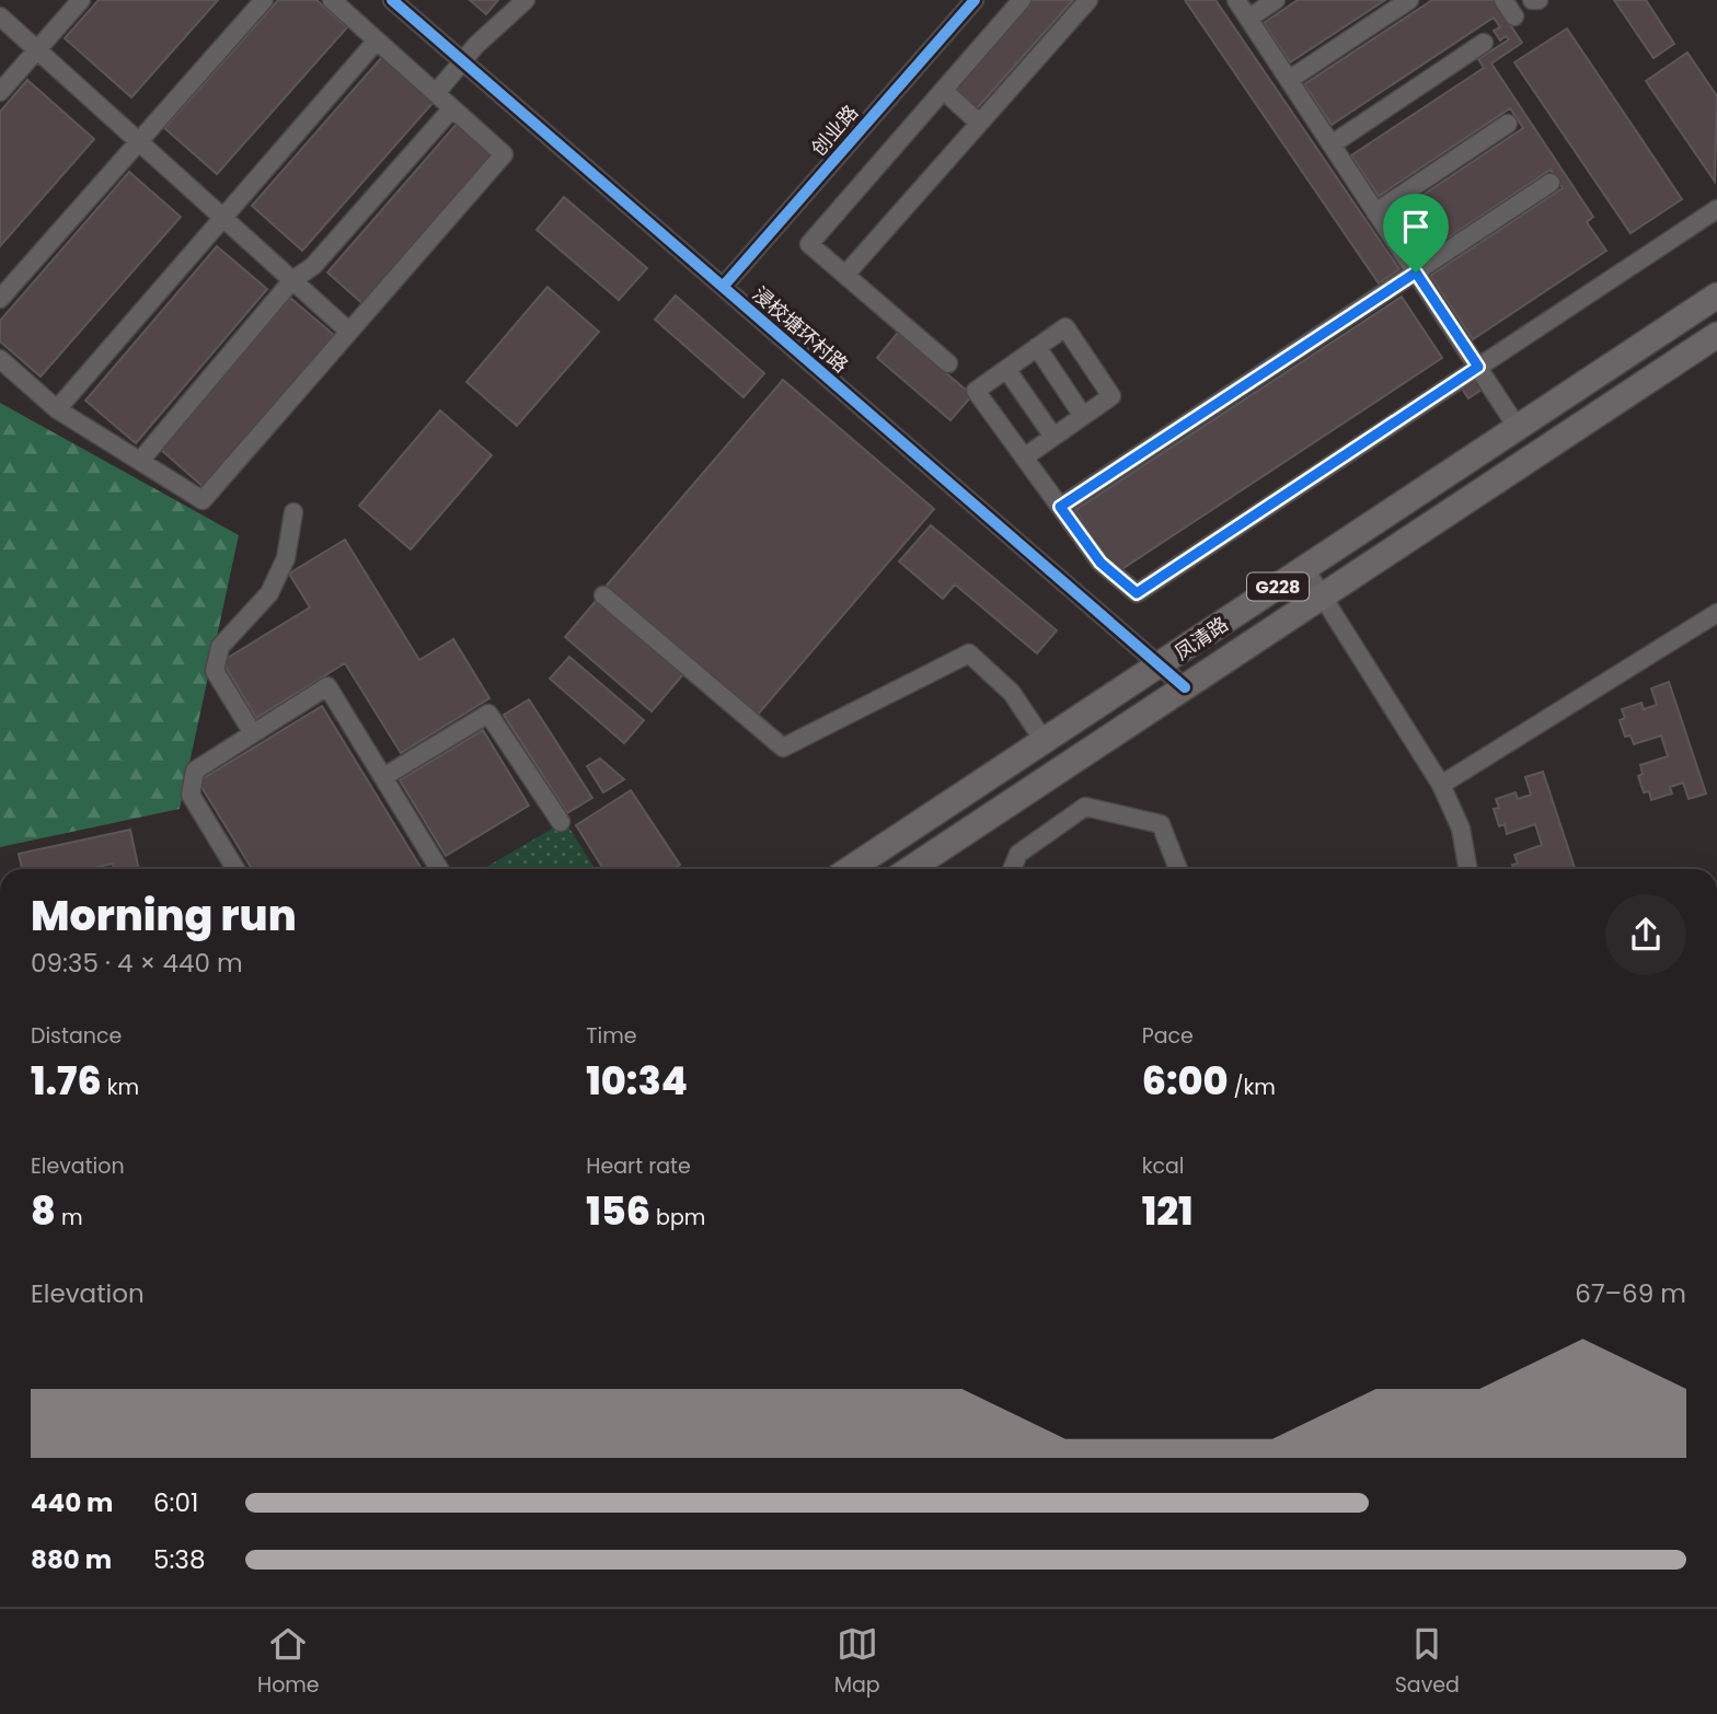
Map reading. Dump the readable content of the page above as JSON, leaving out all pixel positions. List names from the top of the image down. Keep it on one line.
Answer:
{"streets":{"highway":["G228","凤清路"],"street":["创业路","浸校塘环村路"]},"crossings":[["创业路","浸校塘环村路"],["浸校塘环村路","凤清路"]],"page":{"heading":["Morning run","09:35 · 4 × 440 m"],"stats":[["Distance","1.76 km"],["Time","10:34"],["Pace","6:00 /km"],["Elevation","8 m"],["Heart rate","156 bpm"],["kcal","121"]],"chart":["Elevation","67–69 m"],"list":[{"name":"440 m","note":"6:01"},{"name":"880 m","note":"5:38"}],"tabs":["Home","Map","Saved"]}}
